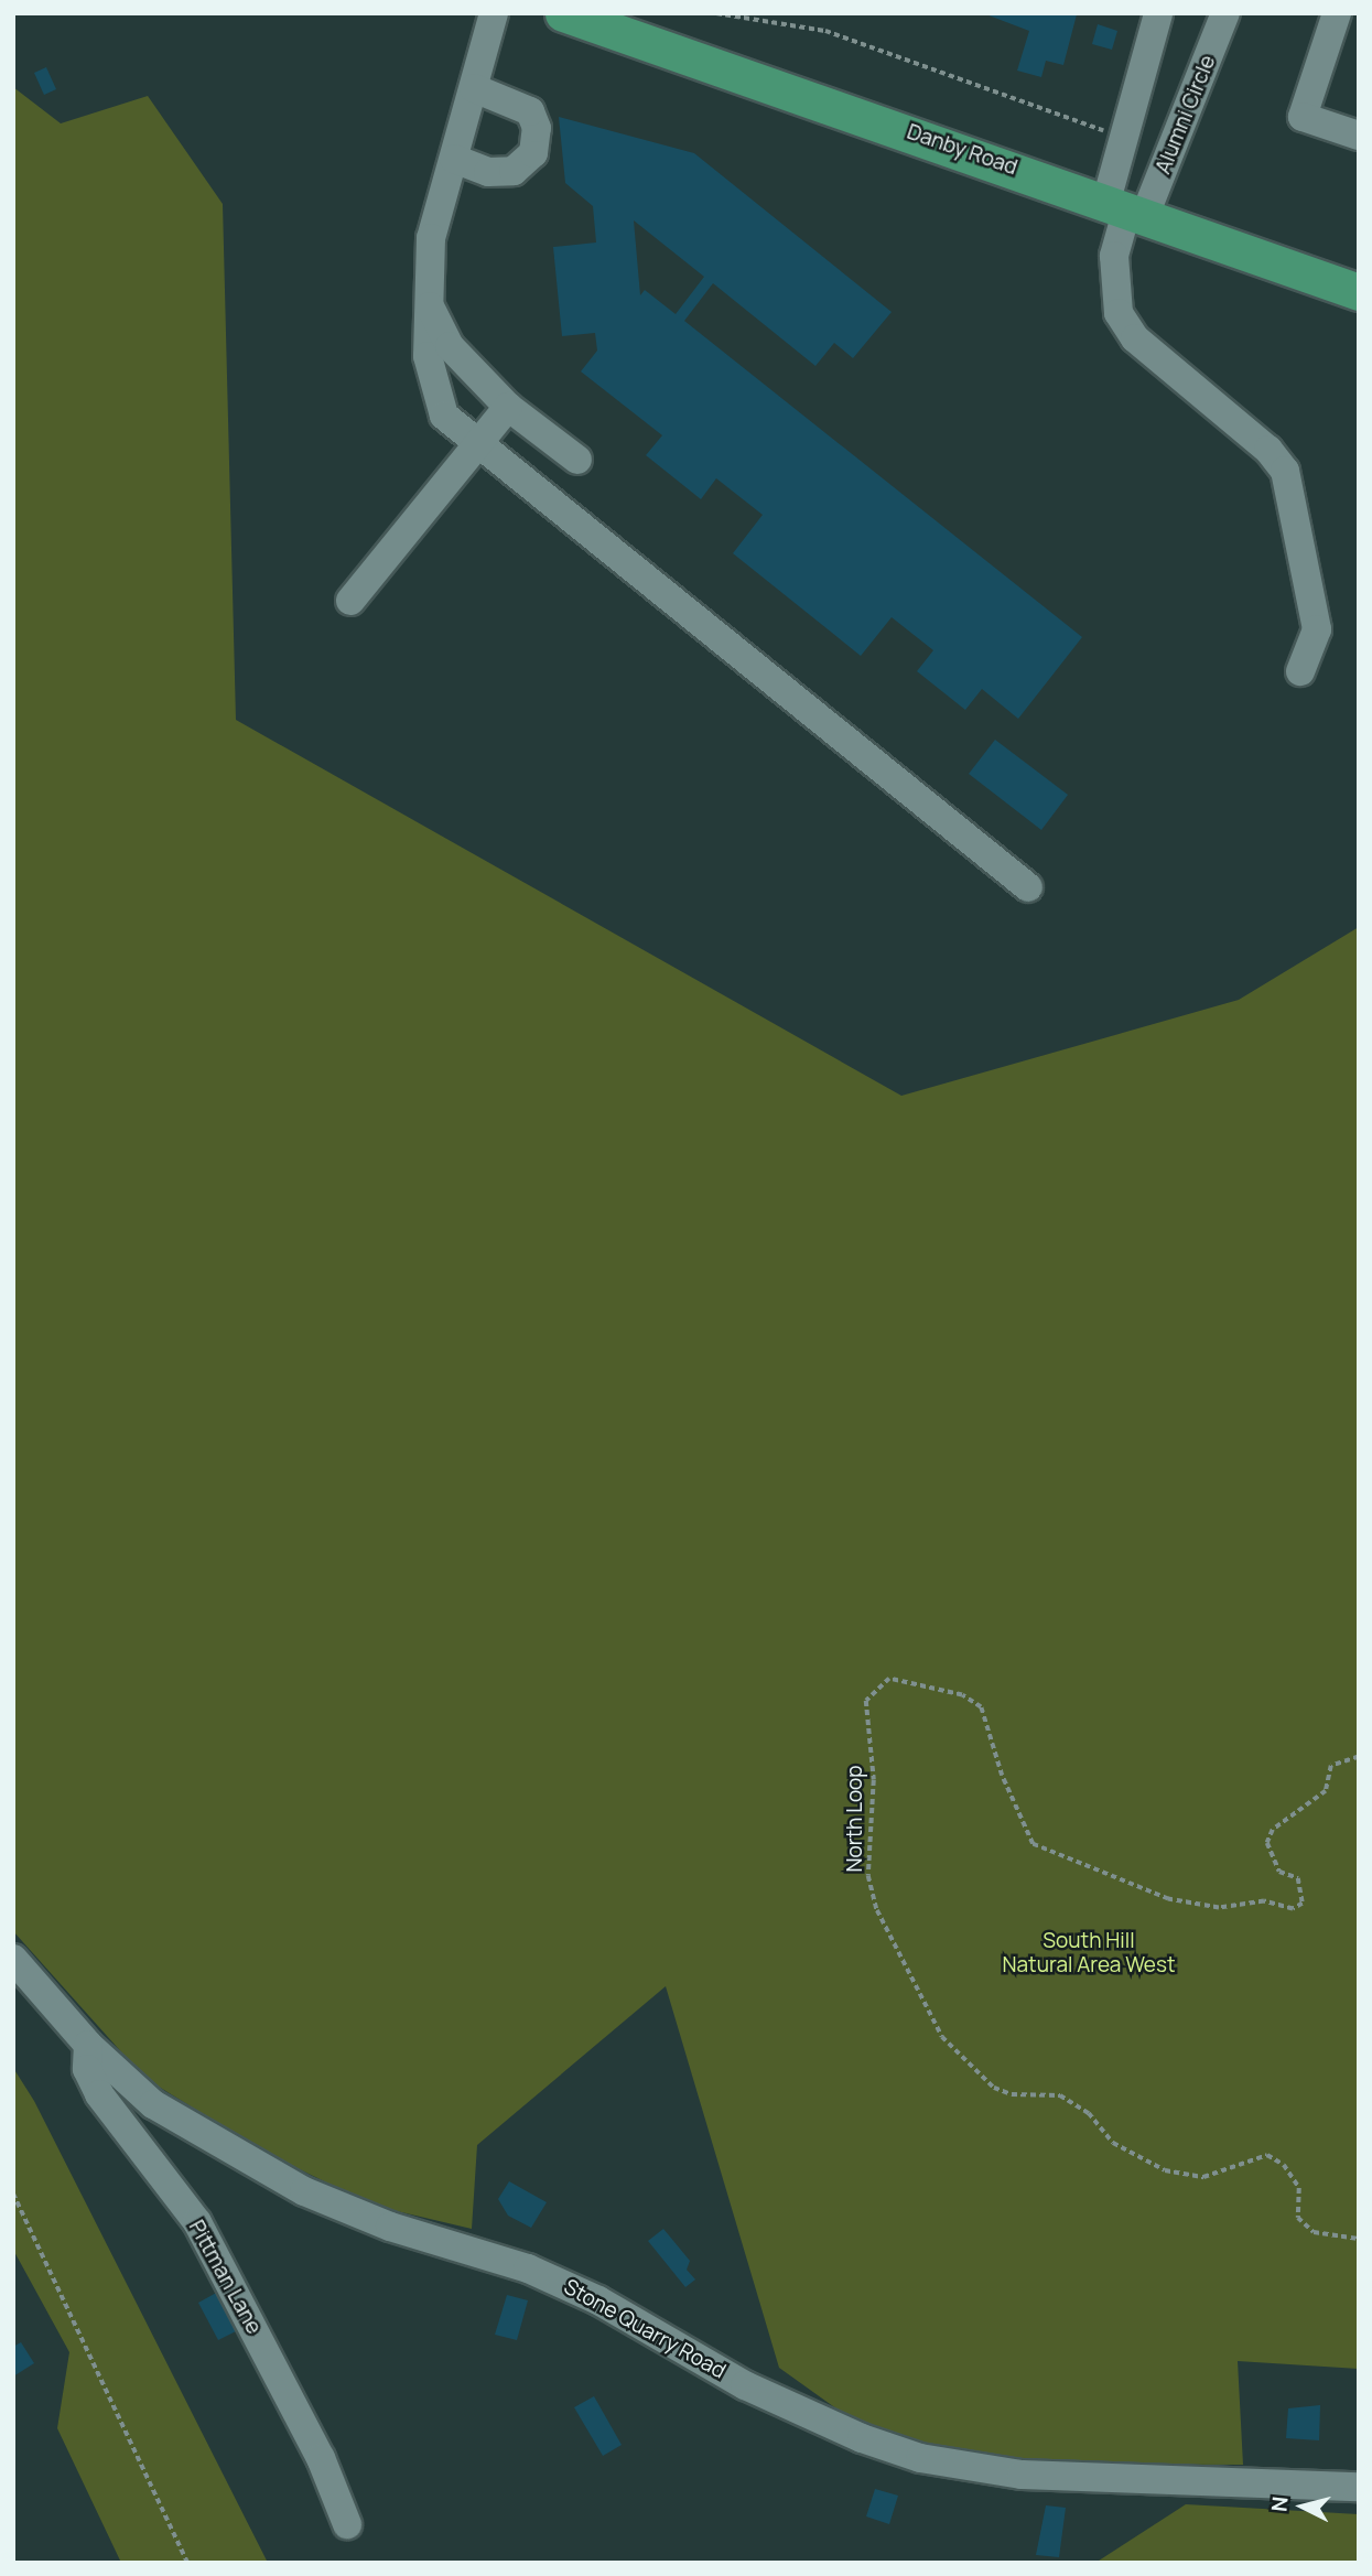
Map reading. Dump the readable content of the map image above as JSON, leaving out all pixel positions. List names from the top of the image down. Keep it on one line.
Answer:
{"streets":{"main road":["Danby Road"],"street":["Alumni Circle","Pittman Lane","Stone Quarry Road"],"path":["North Loop"]},"crossings":[["Alumni Circle","Danby Road"],["Pittman Lane","Stone Quarry Road"]],"parks":["South Hill Natural Area West"],"north":"left"}
